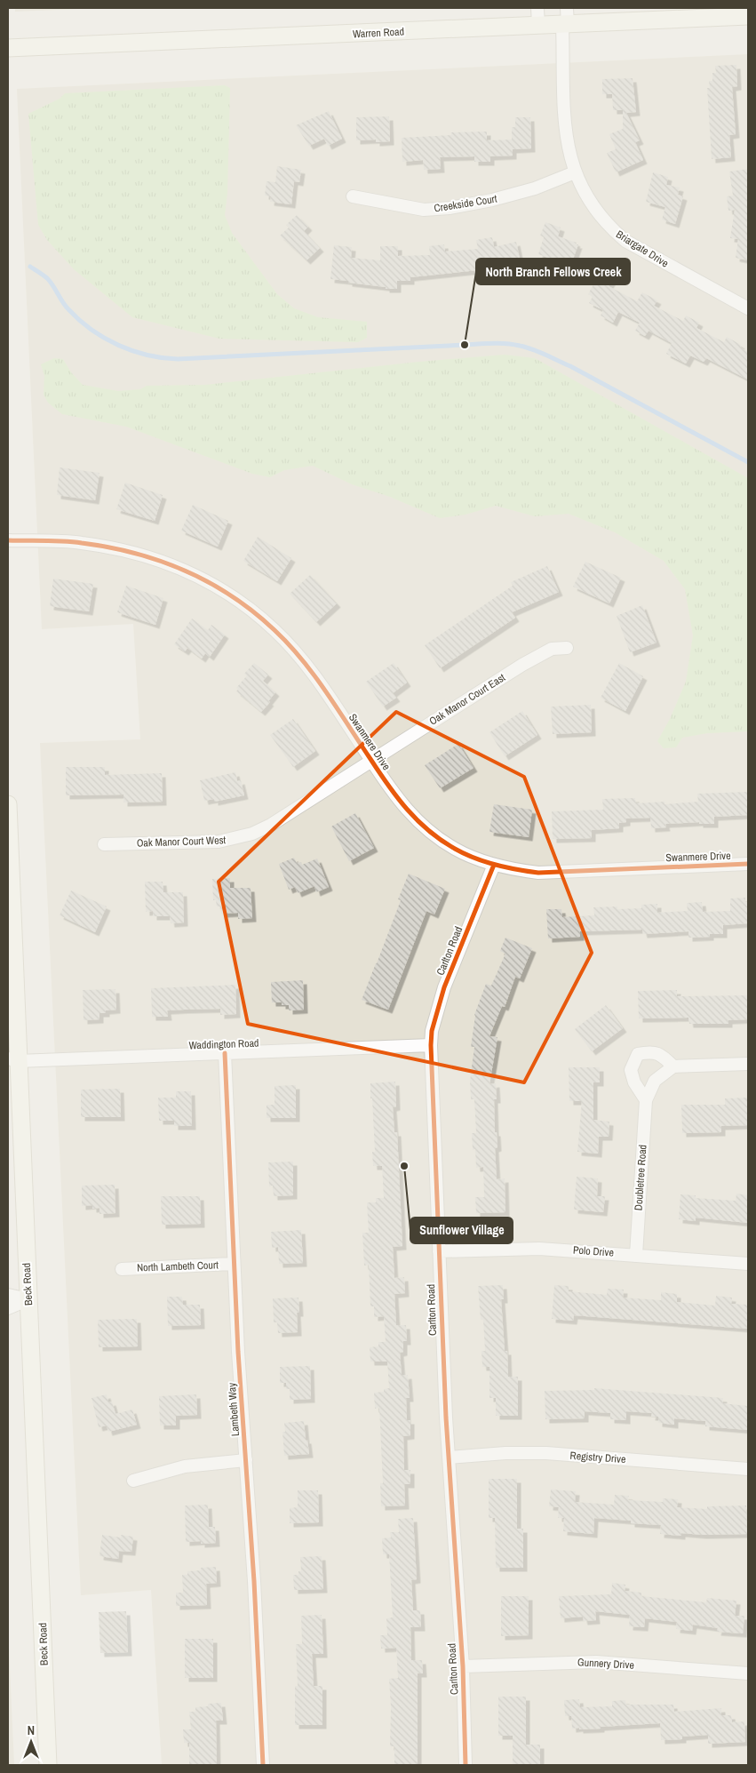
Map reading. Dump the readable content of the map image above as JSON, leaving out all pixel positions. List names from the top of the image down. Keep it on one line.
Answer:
{"streets":{"main road":["Warren Road","Beck Road"],"street":["Creekside Court","Briargate Drive","Oak Manor Court East","Swanmere Drive","Oak Manor Court West","Carlton Road","Waddington Road","Doubletree Road","Polo Drive","North Lambeth Court","Lambeth Way","Registry Drive","Gunnery Drive"]},"crossings":[["Warren Road","Briargate Drive"],["Creekside Court","Briargate Drive"],["Oak Manor Court East","Swanmere Drive"],["Oak Manor Court East","Oak Manor Court West"],["Swanmere Drive","Oak Manor Court West"],["Swanmere Drive","Carlton Road"],["Carlton Road","Waddington Road"],["Carlton Road","Polo Drive"],["Carlton Road","Registry Drive"],["Carlton Road","Gunnery Drive"],["Waddington Road","Beck Road"],["Waddington Road","Lambeth Way"],["Doubletree Road","Polo Drive"],["North Lambeth Court","Lambeth Way"]],"places":["North Branch Fellows Creek","Sunflower Village"],"north":"top"}
